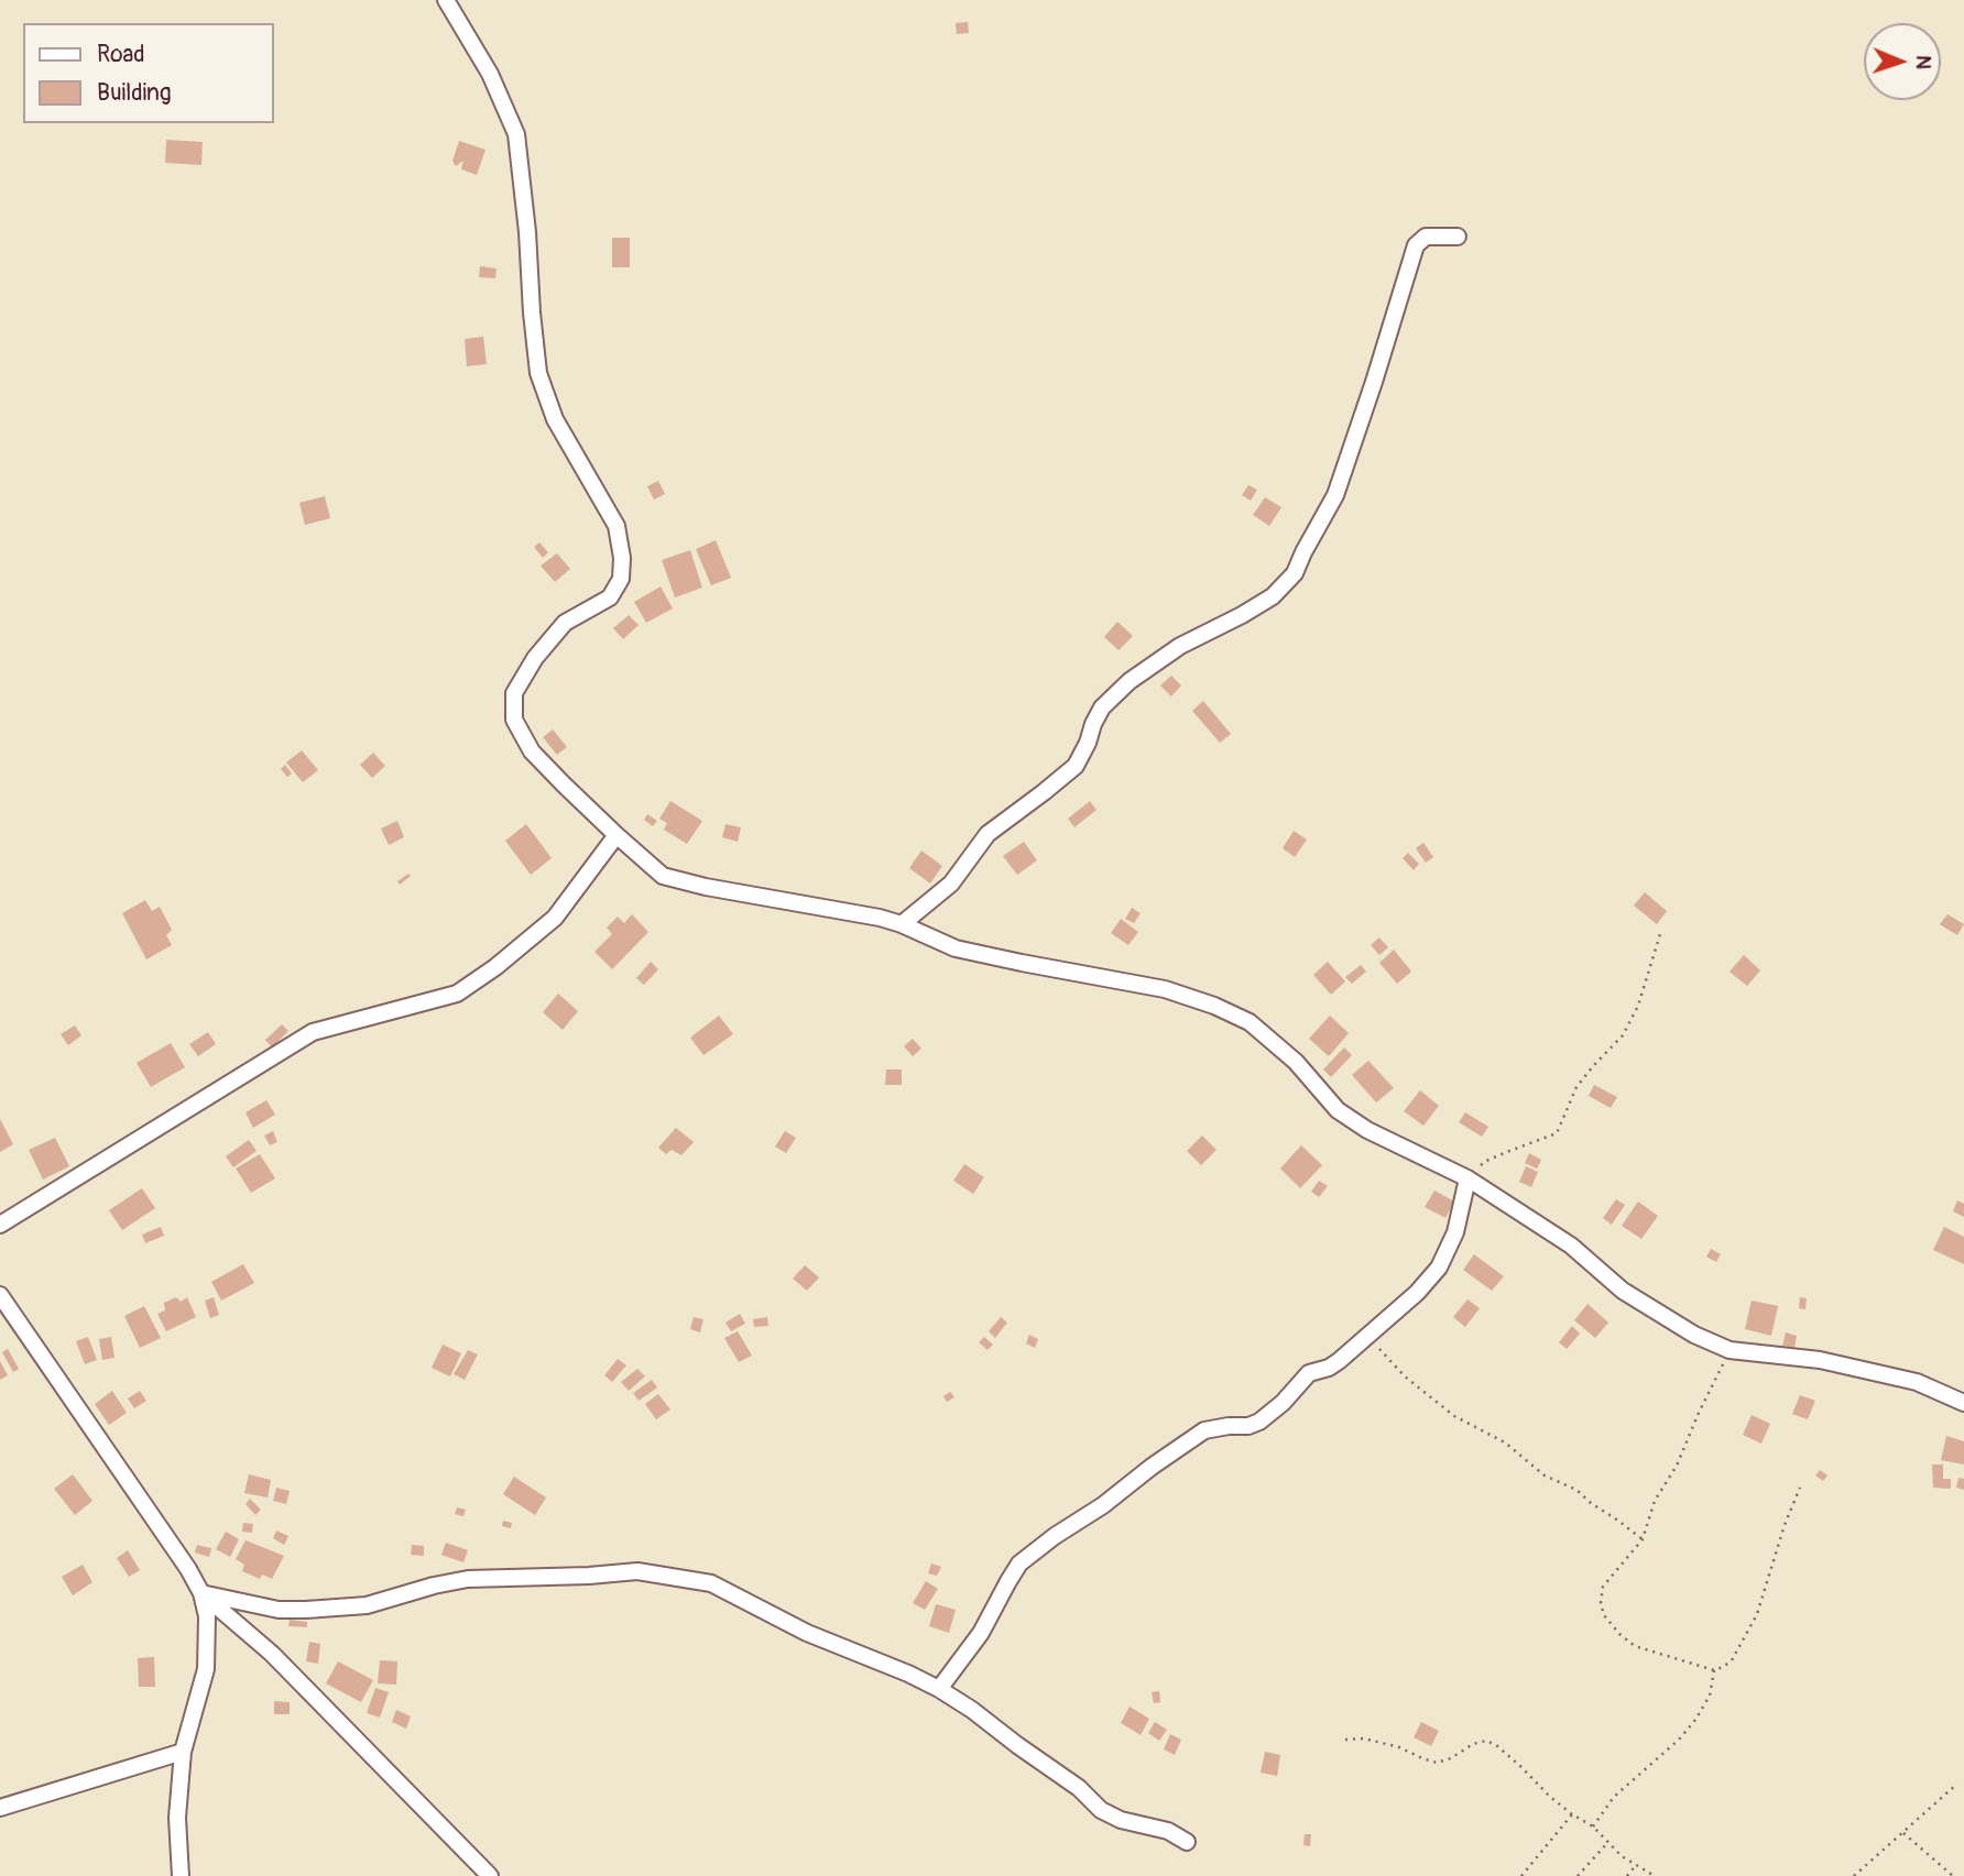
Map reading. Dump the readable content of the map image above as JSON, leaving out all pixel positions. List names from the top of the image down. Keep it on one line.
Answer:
{"legend":["Road","Building"],"north":"right"}
